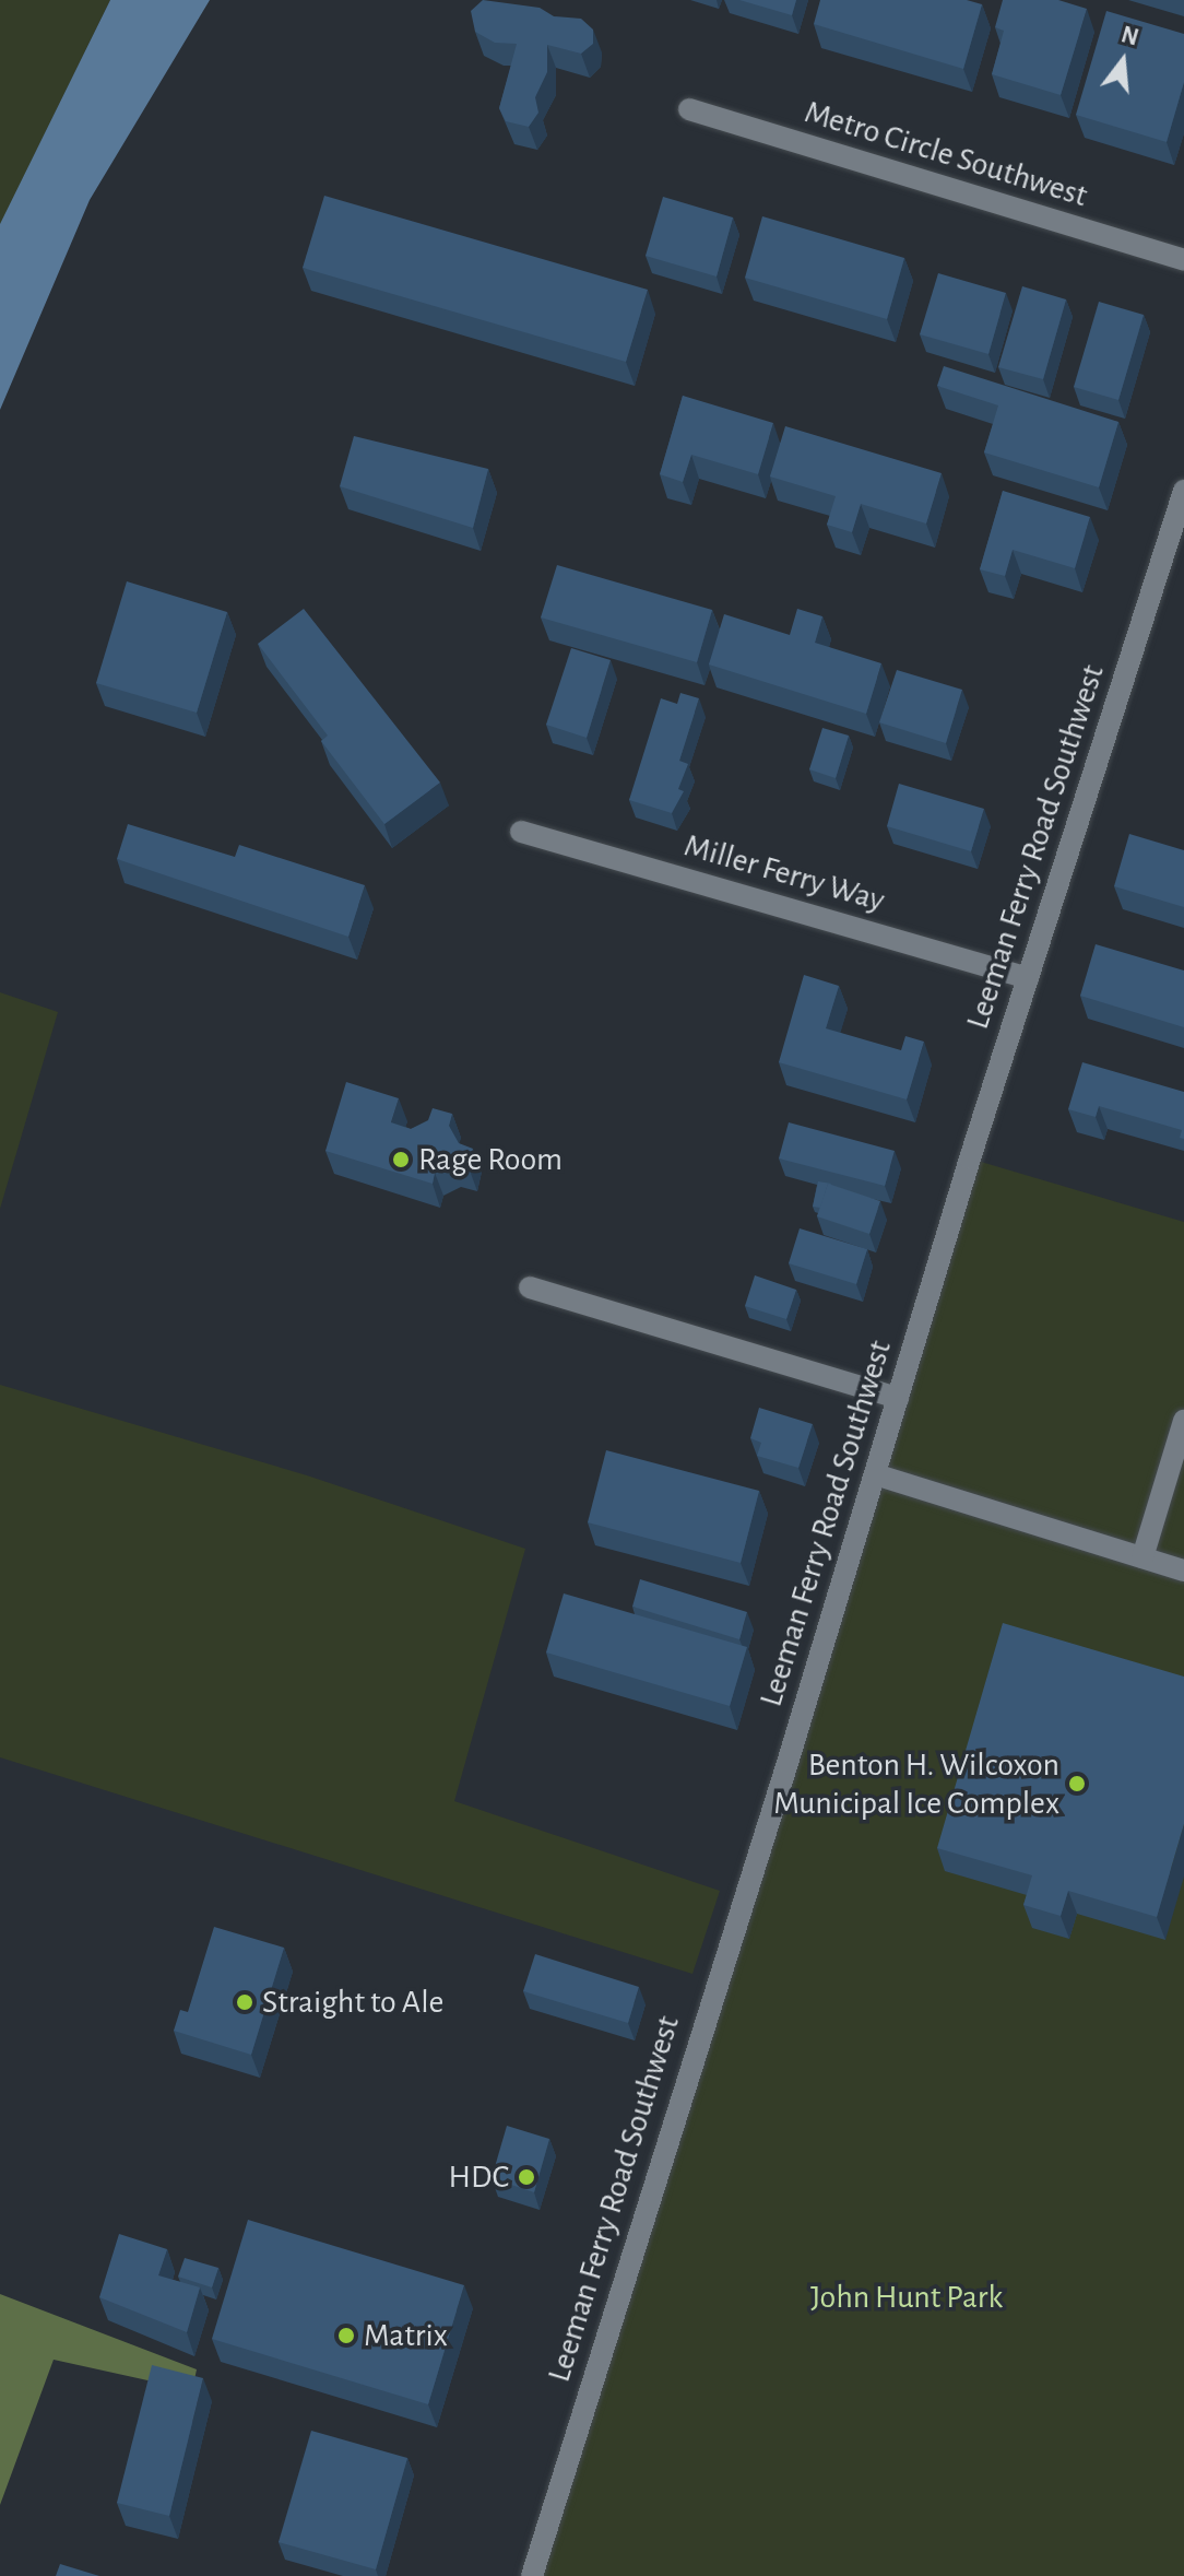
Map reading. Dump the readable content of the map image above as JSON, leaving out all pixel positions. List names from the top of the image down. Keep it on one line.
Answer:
{"streets":{"street":["Metro Circle Southwest","Leeman Ferry Road Southwest","Miller Ferry Way"]},"crossings":[["Leeman Ferry Road Southwest","Miller Ferry Way"]],"parks":["John Hunt Park"],"places":["Rage Room","Benton H. Wilcoxon Municipal Ice Complex","Straight to Ale","HDC","Matrix"],"north":"top"}
